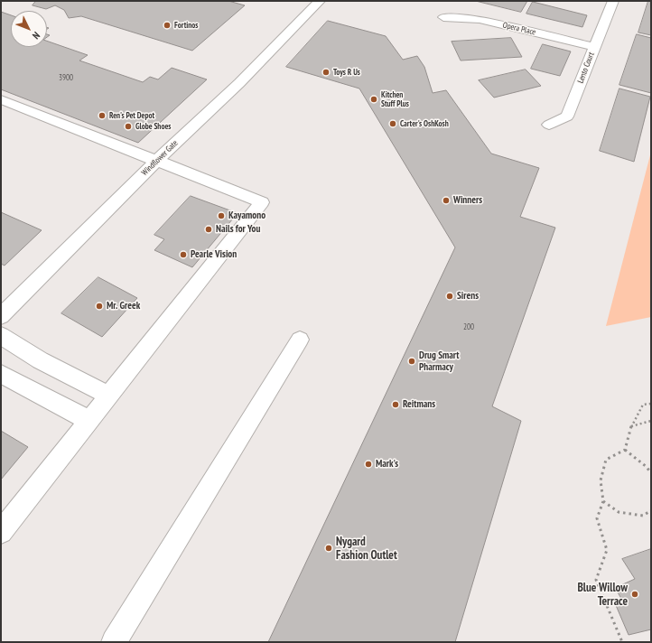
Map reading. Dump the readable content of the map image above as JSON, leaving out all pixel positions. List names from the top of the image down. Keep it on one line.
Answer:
{"streets":{"street":["Opera Place","Lento Court","Windflower Gate"]},"crossings":[["Opera Place","Lento Court"]],"places":["Fortinos","Toys R Us","Kitchen Stuff Plus","Ren's Pet Depot","Carter's OshKosh","Globe Shoes","Winners","Kayamono","Nails for You","Pearle Vision","Sirens","Mr. Greek","Drug Smart Pharmacy","Reitmans","Mark's","Nygard Fashion Outlet","Blue Willow Terrace"],"house_numbers":["3900","200"],"north":"bottom right"}
